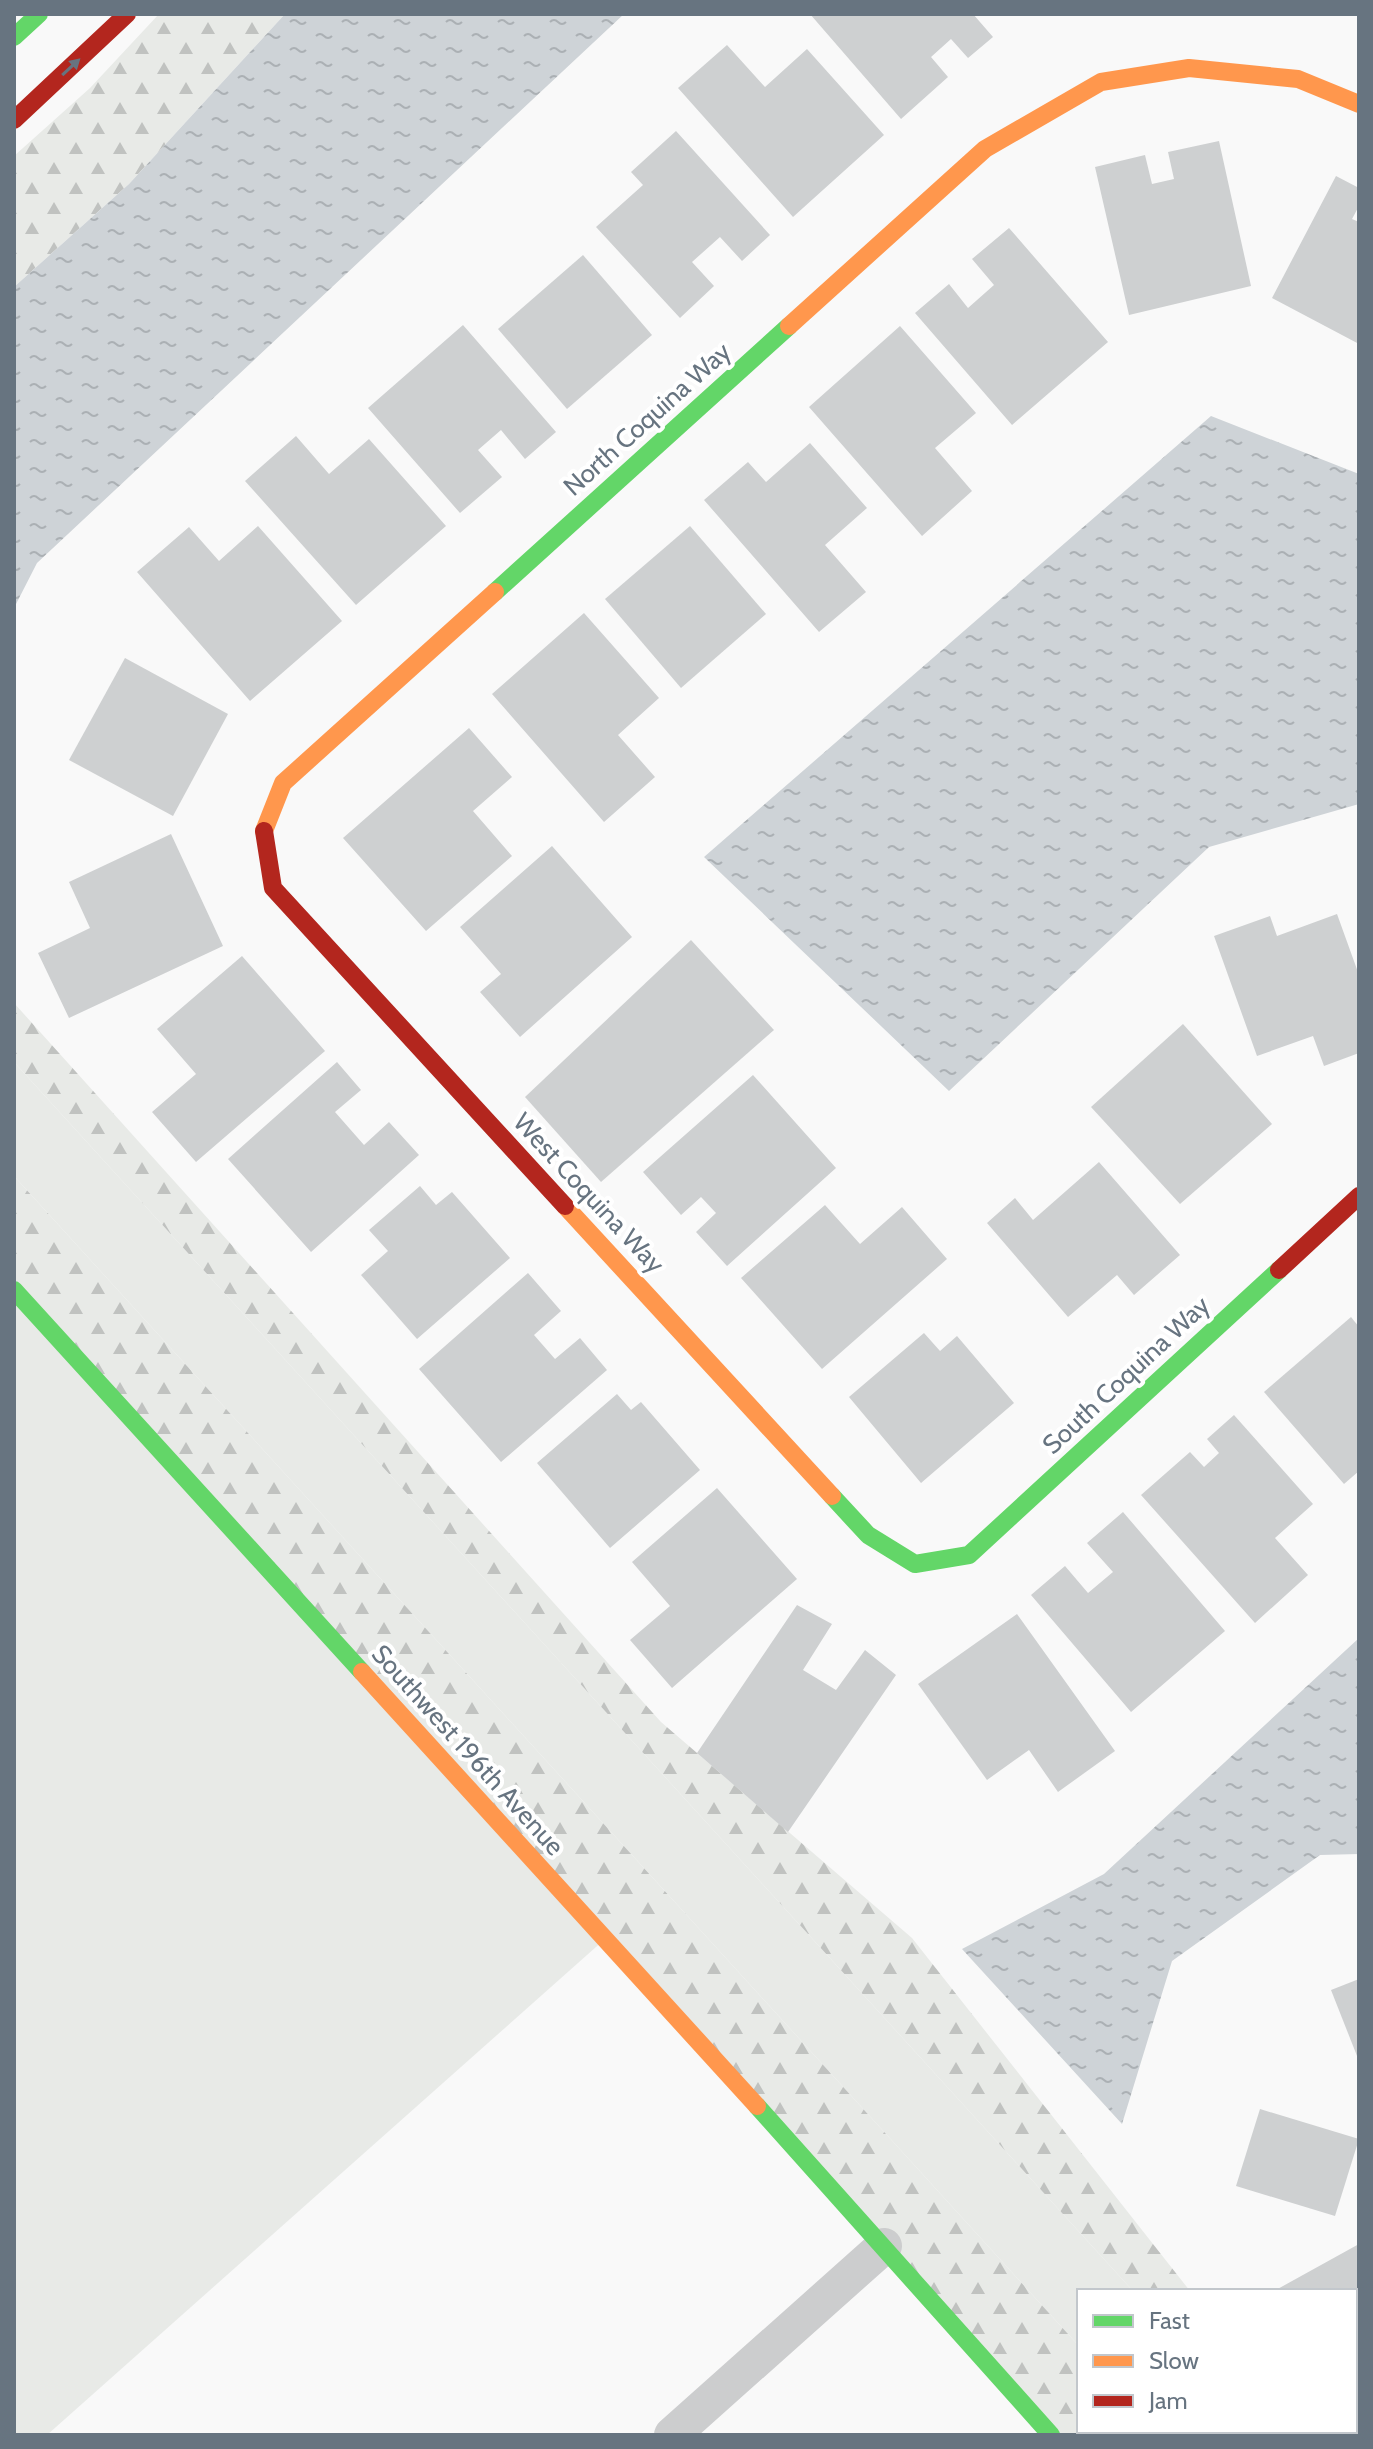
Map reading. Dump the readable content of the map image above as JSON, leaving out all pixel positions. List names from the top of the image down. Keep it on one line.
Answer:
{"streets":{"street":["North Coquina Way","West Coquina Way","South Coquina Way","Southwest 196th Avenue"]},"crossings":[["North Coquina Way","West Coquina Way"],["West Coquina Way","South Coquina Way"]],"legend":["Fast","Slow","Jam"]}
